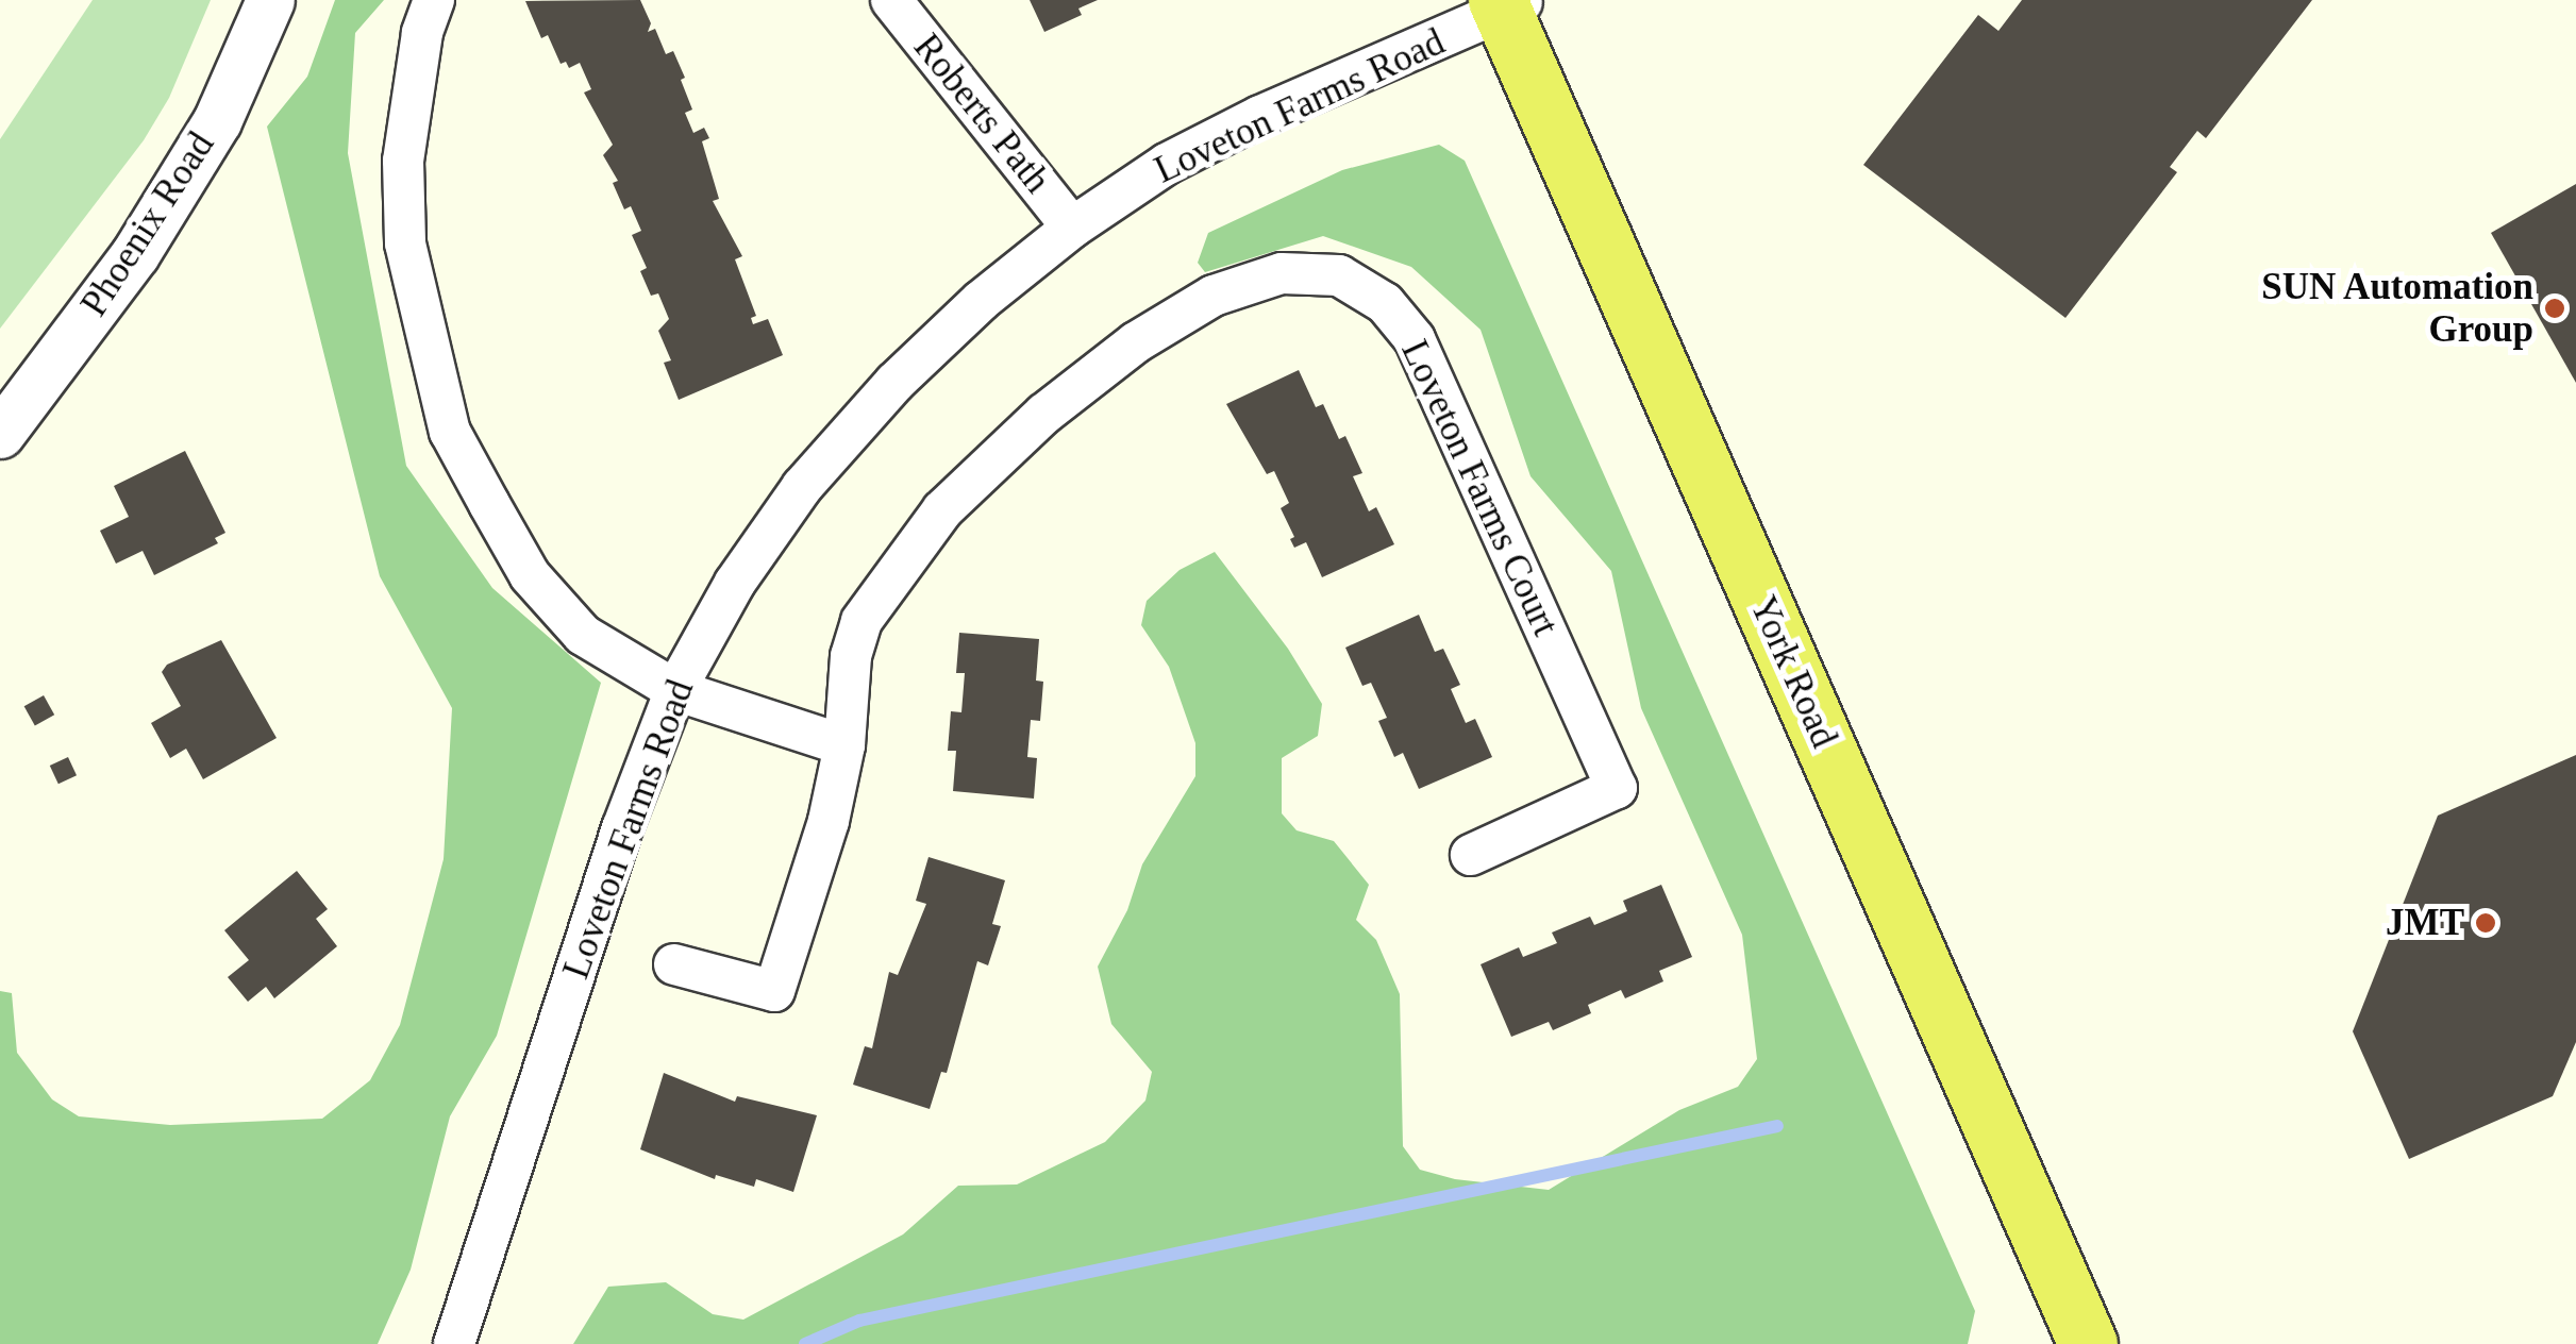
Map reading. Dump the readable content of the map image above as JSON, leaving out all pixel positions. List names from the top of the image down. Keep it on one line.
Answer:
{"streets":{"main road":["York Road"],"street":["Loveton Farms Road","Roberts Path","Phoenix Road","Loveton Farms Court"]},"crossings":[["Loveton Farms Road","Roberts Path"],["Loveton Farms Road","York Road"]],"places":["SUN Automation Group","JMT"]}
